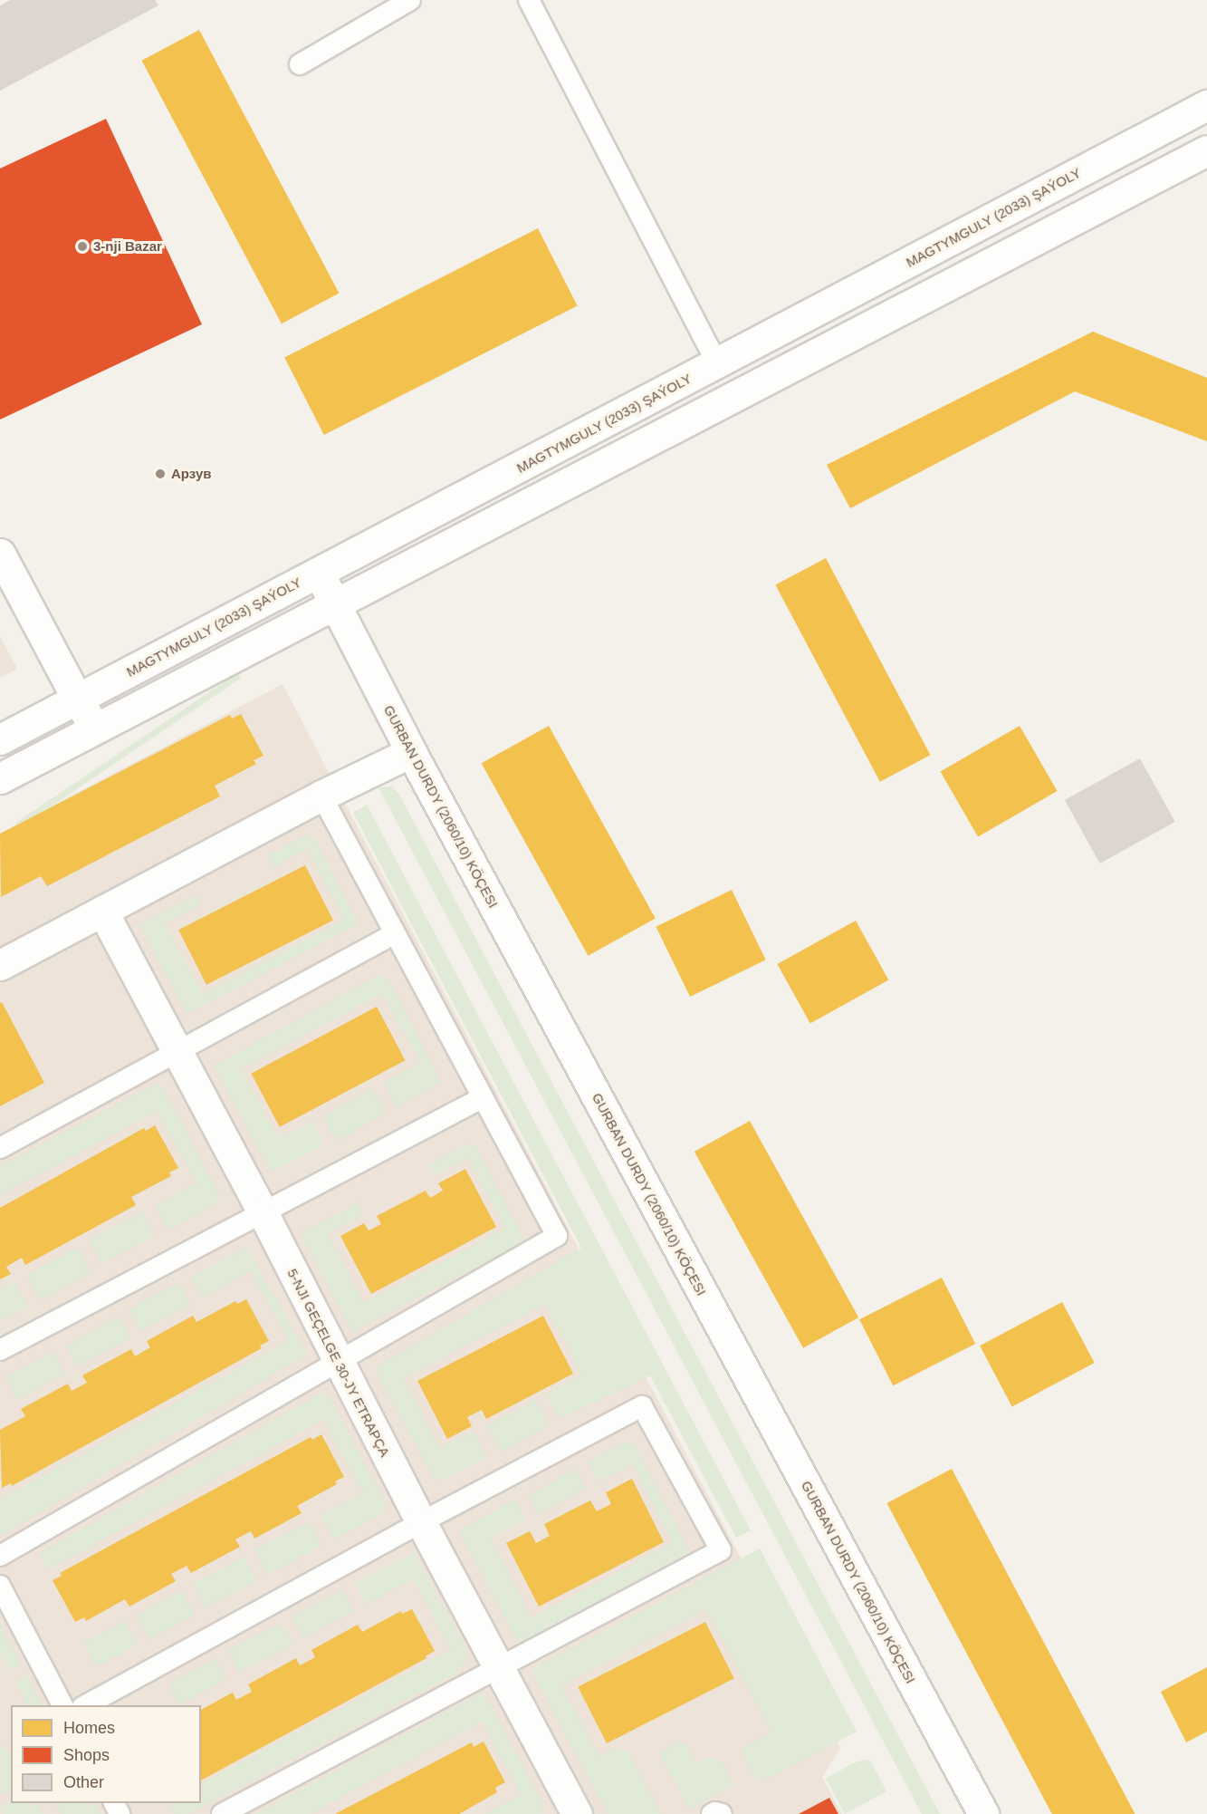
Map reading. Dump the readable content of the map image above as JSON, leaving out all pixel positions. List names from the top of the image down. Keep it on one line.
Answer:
{"streets":{"street":["MAGTYMGULY (2033) ŞAÝOLY","GURBAN DURDY (2060/10) KÖÇESI","5-NJI GEÇELGE 30-JY ETRAPÇA"]},"crossings":[["MAGTYMGULY (2033) ŞAÝOLY","GURBAN DURDY (2060/10) KÖÇESI"]],"places":["3-nji Bazar","Арзув"],"legend":["Homes","Shops","Other"]}
